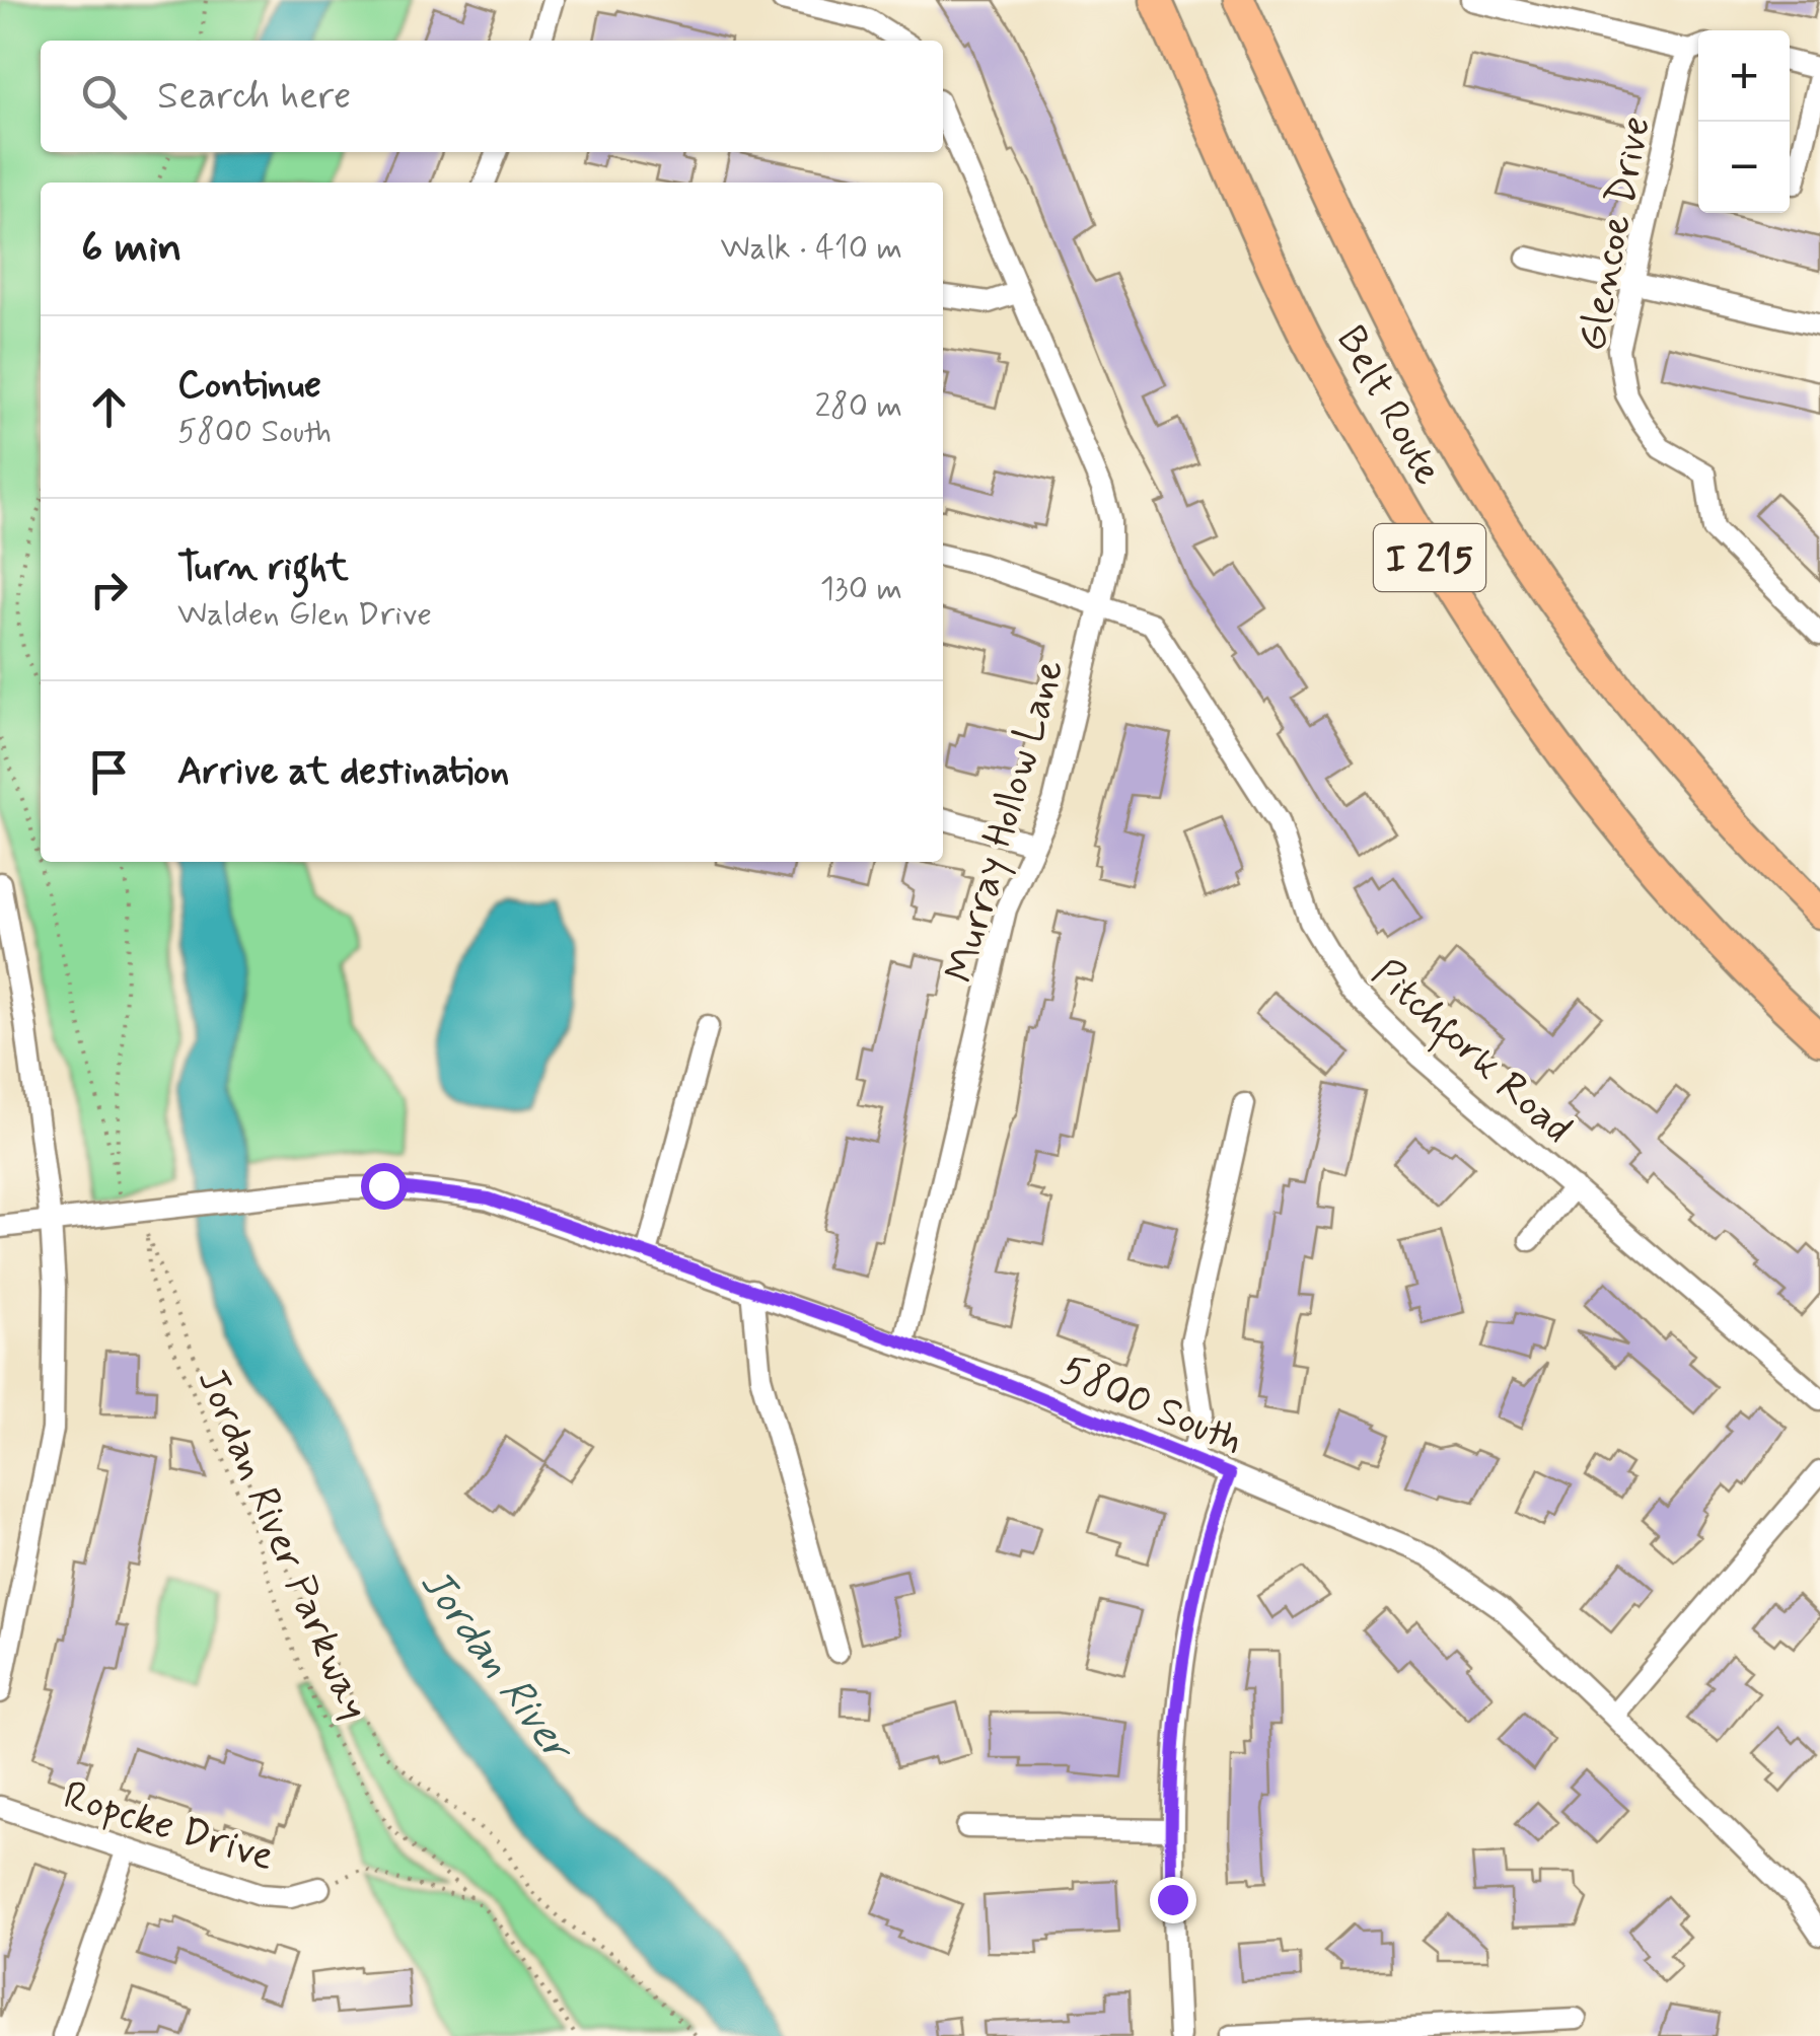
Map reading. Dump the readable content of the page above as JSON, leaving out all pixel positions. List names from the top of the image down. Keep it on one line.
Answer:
{"streets":{"highway":["Belt Route","I 215"],"street":["Glencoe Drive","Murray Hollow Lane","Pitchfork Road","5800 South","Ropcke Drive"],"path":["Jordan River Parkway"]},"crossings":[["Murray Hollow Lane","Pitchfork Road"],["Murray Hollow Lane","5800 South"]],"water":["Jordan River"],"page":{"map_buttons":["+","−"],"search":"Search here","heading":["6 min","Walk · 410 m"],"list":[["Continue","5800 South","280 m"],["Turn right","Walden Glen Drive","130 m"],"Arrive at destination"]}}
